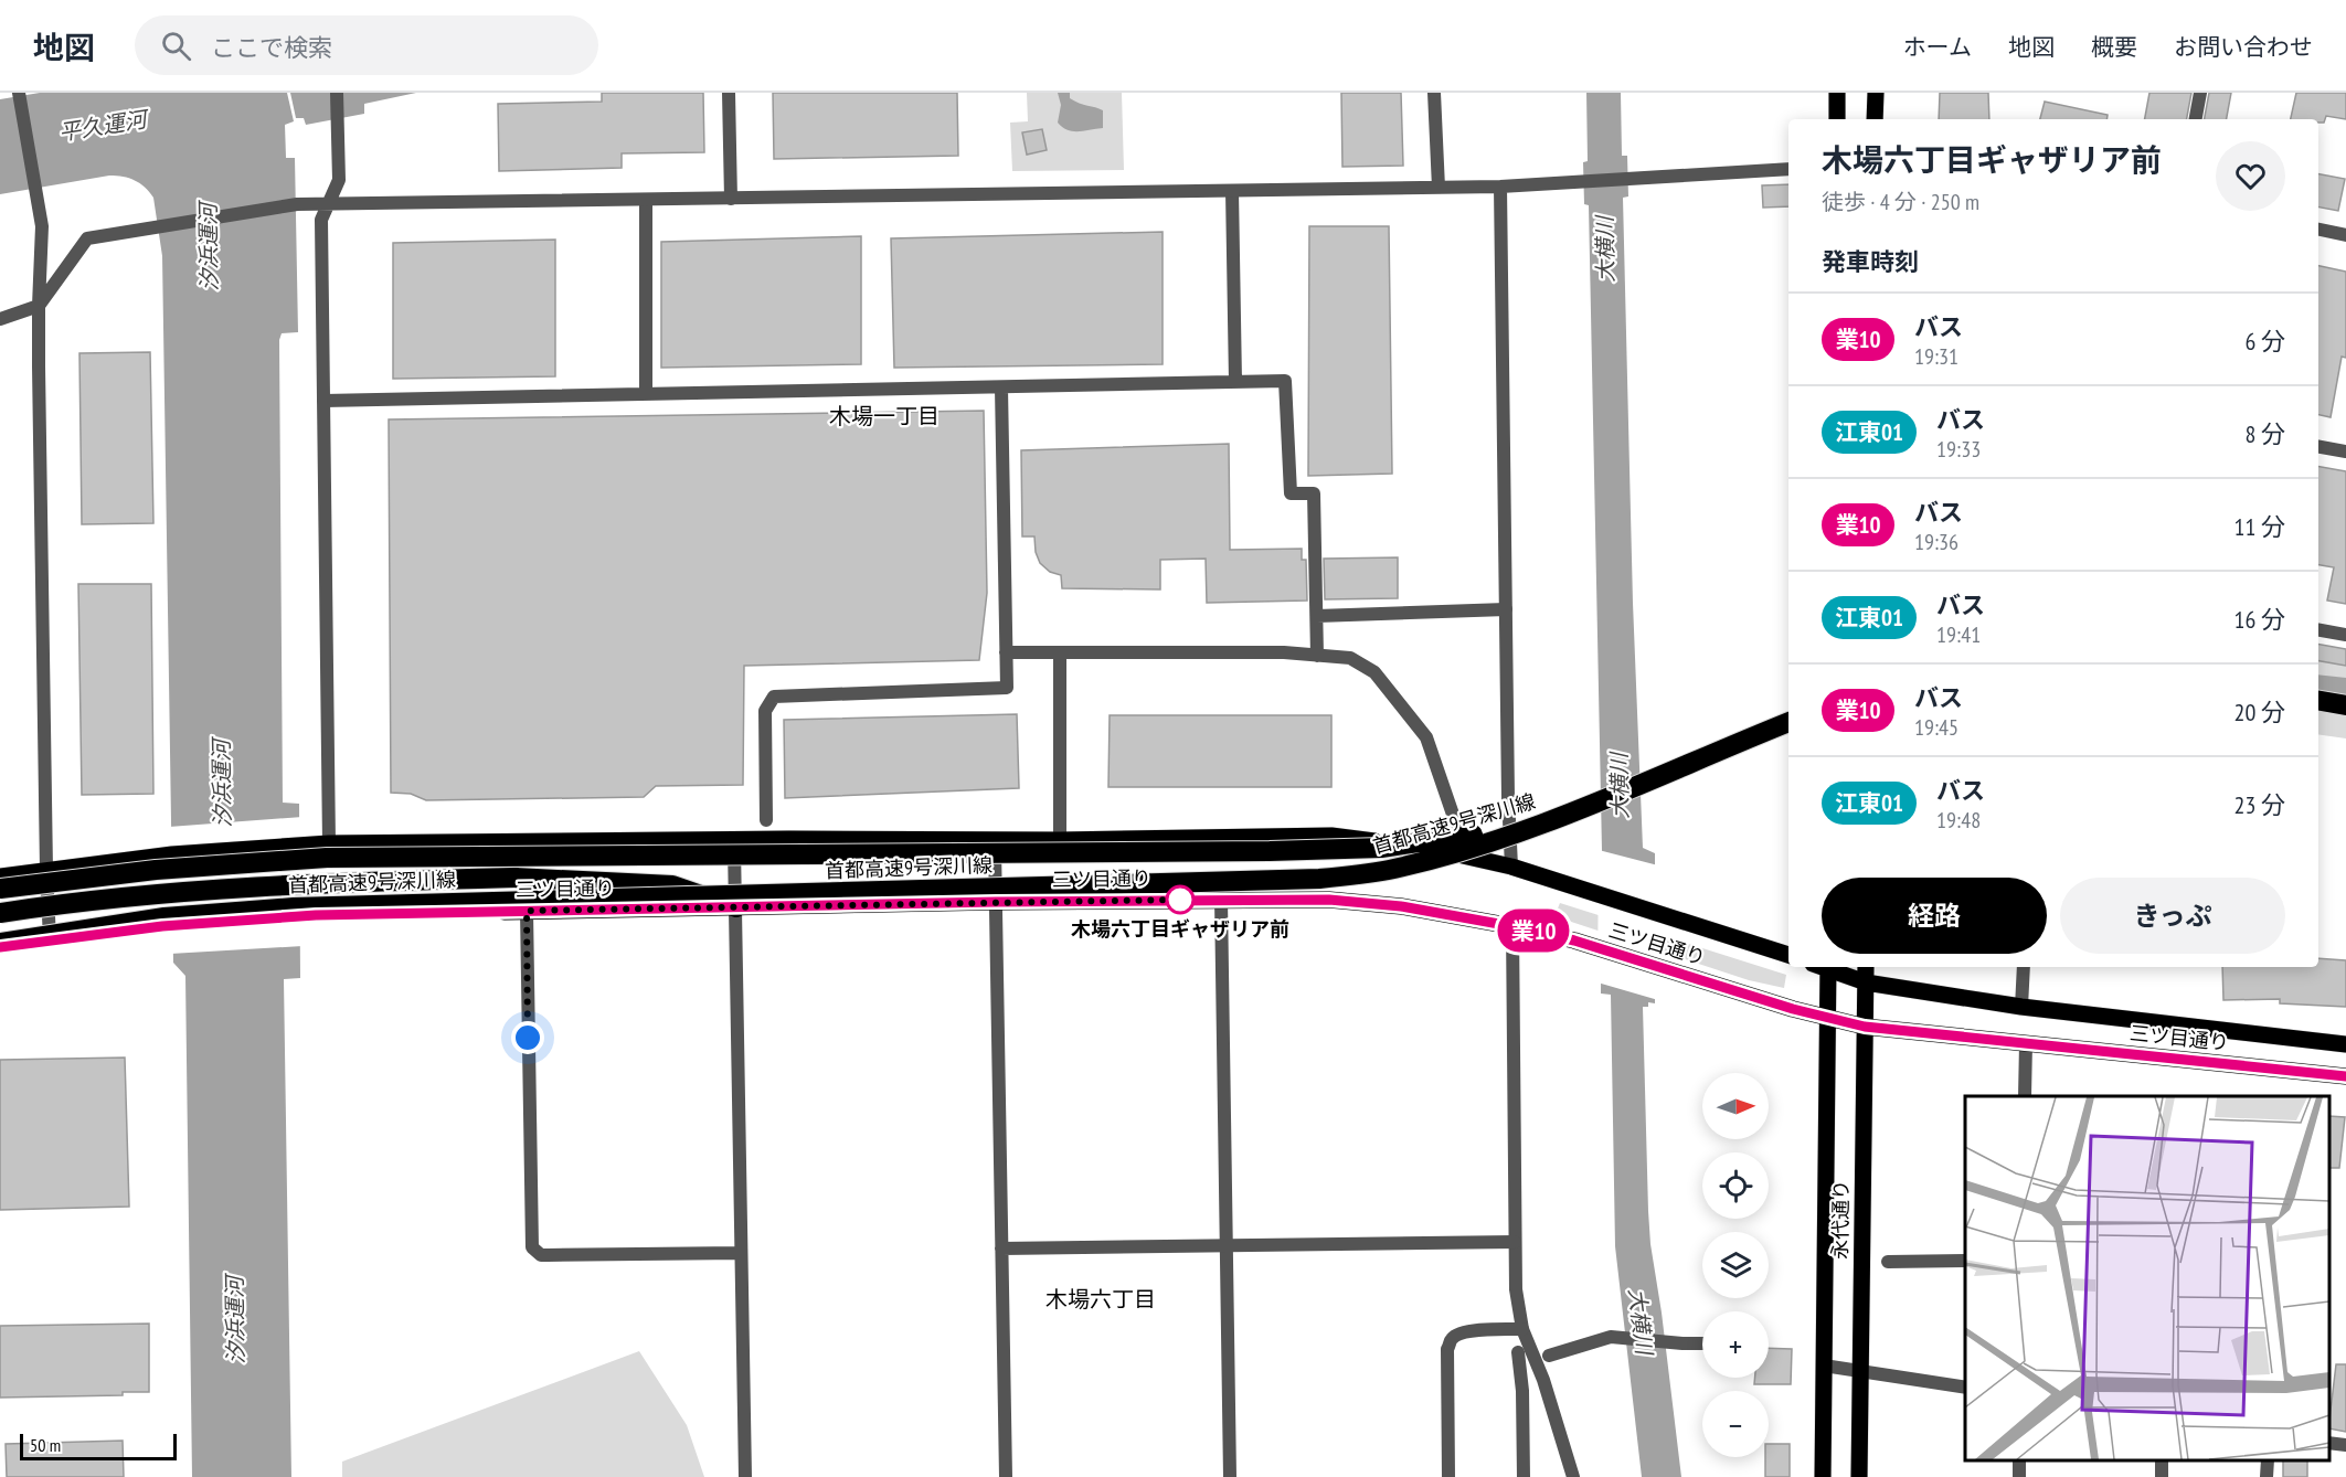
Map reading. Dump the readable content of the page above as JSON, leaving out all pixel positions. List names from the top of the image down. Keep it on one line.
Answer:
{"streets":{"highway":["首都高速9号深川線"],"main road":["三ツ目通り","永代通り"]},"crossings":[["首都高速9号深川線","三ツ目通り"],["三ツ目通り","永代通り"]],"districts":["木場一丁目","木場六丁目"],"water":["平久運河","汐浜運河","大横川"],"places":["木場六丁目ギャザリア前"],"lines":["bus line 業10"],"scale_bar":"50 m","north":"right","page":{"header":"地図","search":"ここで検索","nav":["ホーム","地図","概要","お問い合わせ"],"on_map":"業10","heading":[["木場六丁目ギャザリア前","徒歩 · 4 分 · 250 m"],"発車時刻"],"list":[{"mark":"業10","name":"バス","note":"19:31","value":"6 分"},{"mark":"江東01","name":"バス","note":"19:33","value":"8 分"},{"mark":"業10","name":"バス","note":"19:36","value":"11 分"},{"mark":"江東01","name":"バス","note":"19:41","value":"16 分"},{"mark":"業10","name":"バス","note":"19:45","value":"20 分"},{"mark":"江東01","name":"バス","note":"19:48","value":"23 分"}],"buttons":["経路","きっぷ"],"map_buttons":["+","−"],"scale":"50 m"}}
